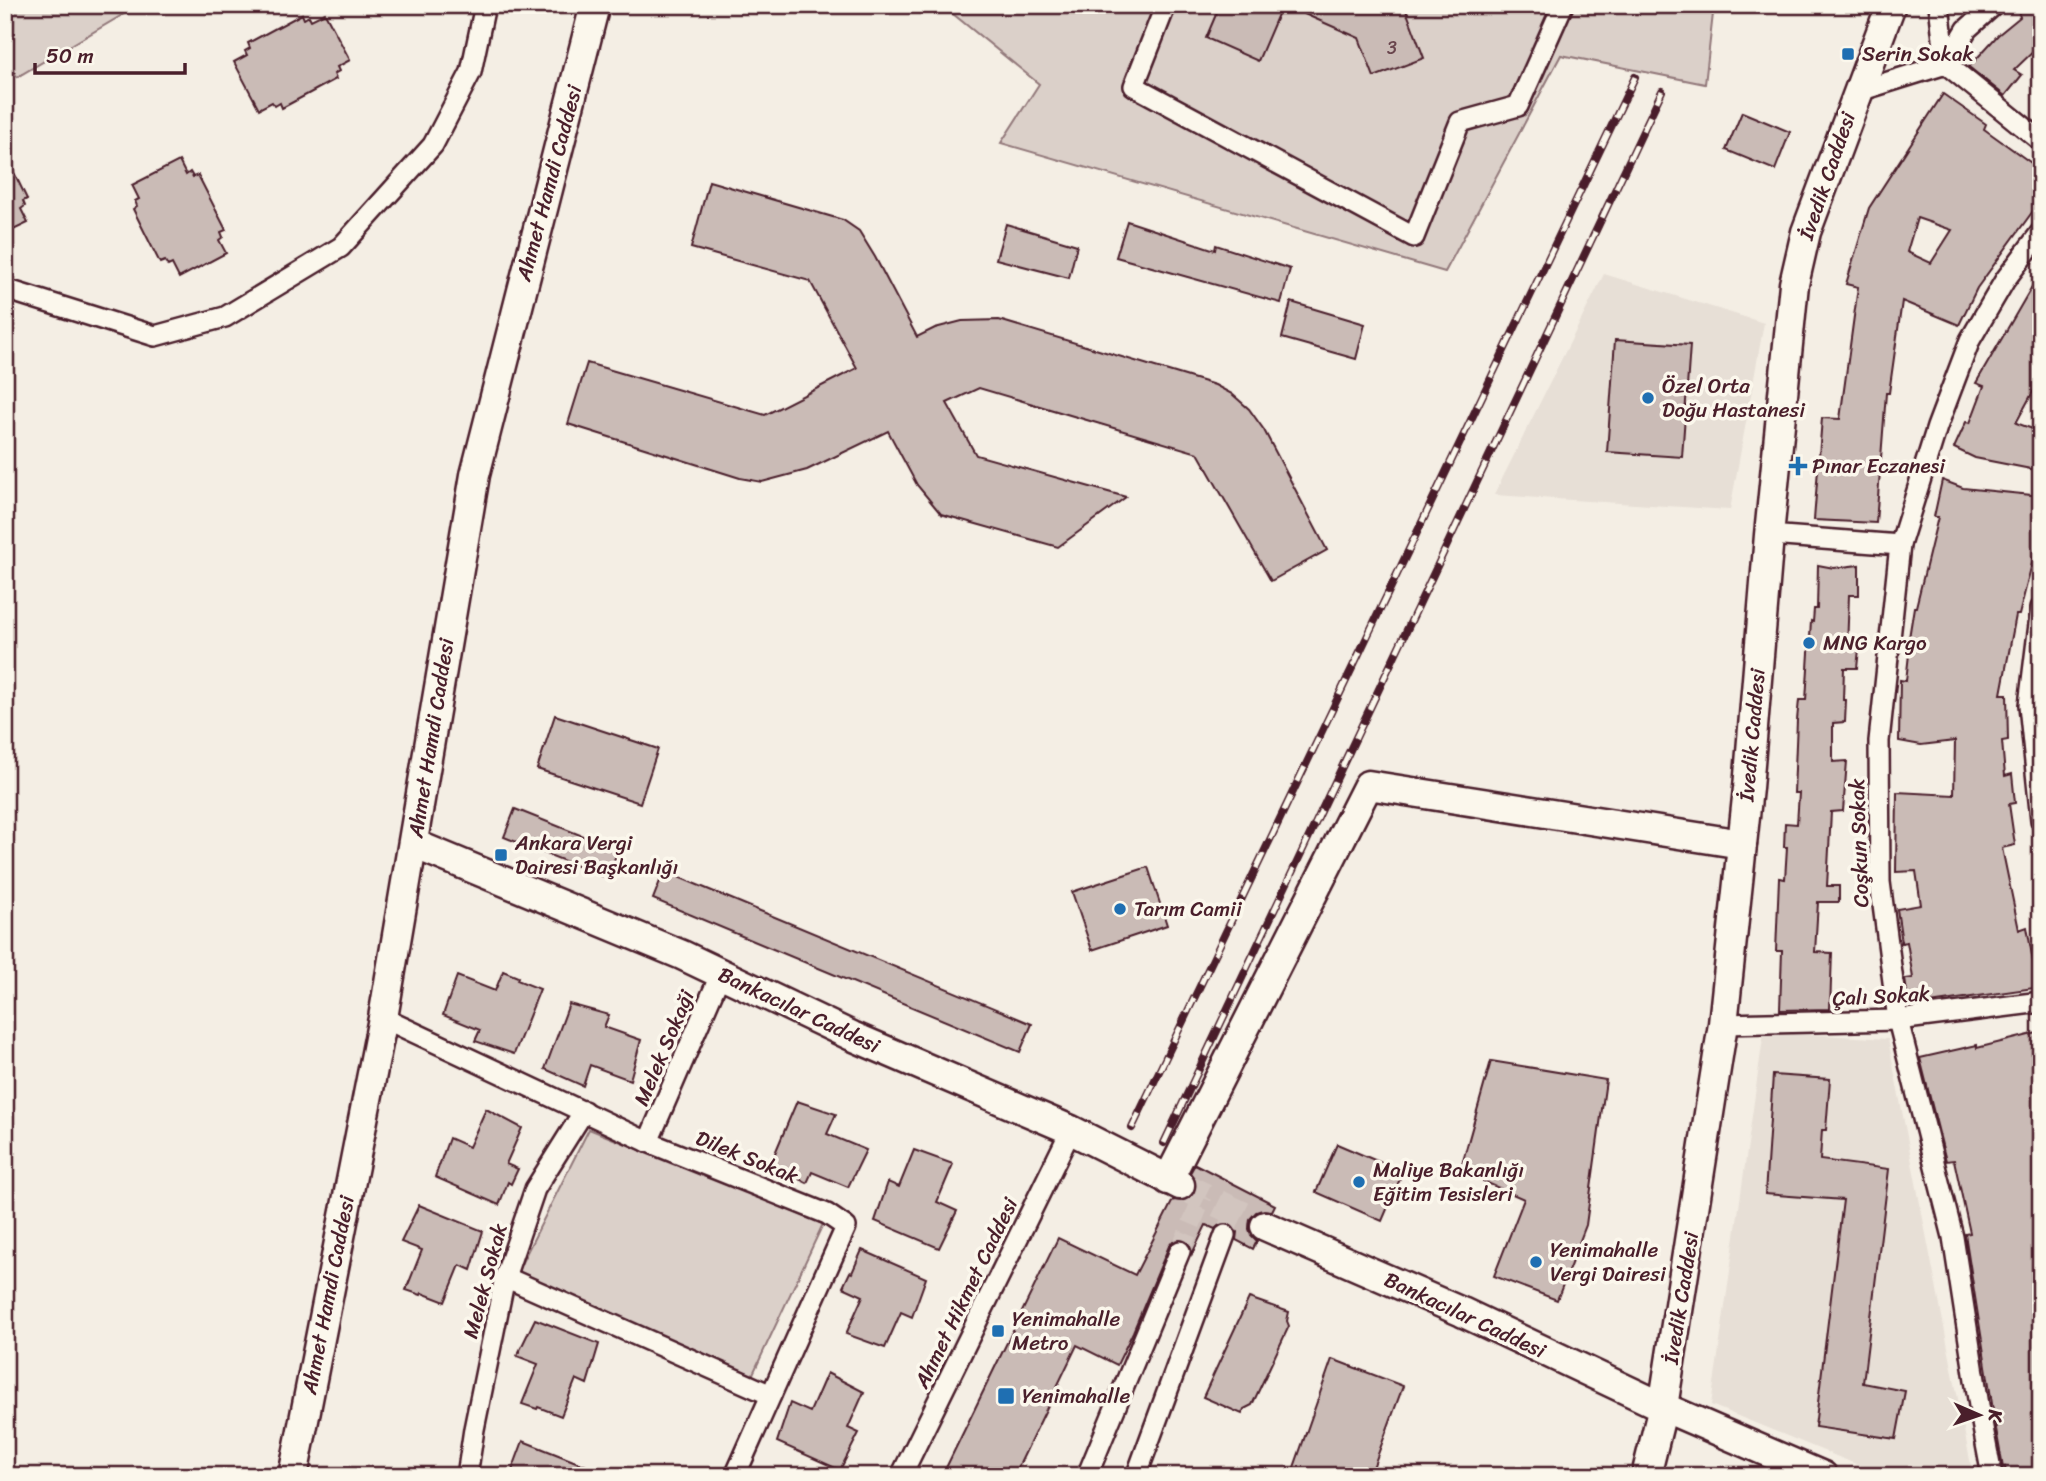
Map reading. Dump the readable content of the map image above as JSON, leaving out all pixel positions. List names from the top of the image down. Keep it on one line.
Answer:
{"streets":{"main road":["İvedik Caddesi","Ahmet Hamdi Caddesi","Bankacılar Caddesi"],"street":["Coşkun Sokak","Çalı Sokak","Melek Sokaği","Dilek Sokak","Melek Sokak","Ahmet Hikmet Caddesi"]},"crossings":[["İvedik Caddesi","Çalı Sokak"],["İvedik Caddesi","Bankacılar Caddesi"],["Ahmet Hamdi Caddesi","Bankacılar Caddesi"],["Ahmet Hamdi Caddesi","Dilek Sokak"],["Coşkun Sokak","Çalı Sokak"],["Bankacılar Caddesi","Melek Sokaği"],["Bankacılar Caddesi","Ahmet Hikmet Caddesi"],["Melek Sokaği","Dilek Sokak"],["Dilek Sokak","Melek Sokak"]],"places":{"transit":["Serin Sokak","Ankara Vergi Dairesi Başkanlığı","Yenimahalle Metro","Yenimahalle"],"other":["Özel Orta Doğu Hastanesi","MNG Kargo","Tarım Camii","Maliye Bakanlığı Eğitim Tesisleri","Yenimahalle Vergi Dairesi"],"health":["Pınar Eczanesi"]},"house_numbers":["3"],"scale_bar":"50 m","north":"right"}
